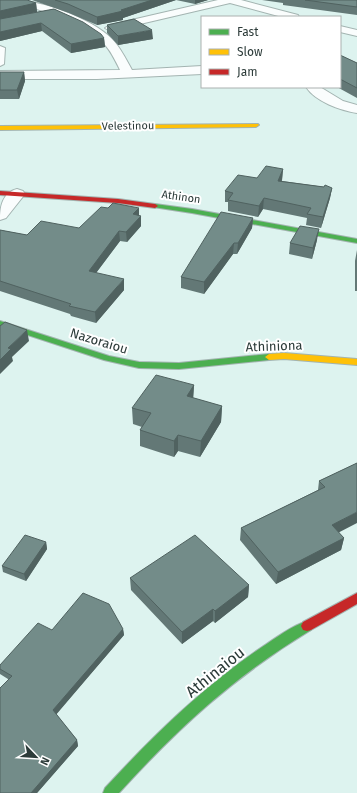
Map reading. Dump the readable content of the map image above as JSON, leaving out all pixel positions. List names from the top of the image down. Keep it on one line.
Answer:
{"streets":{"street":["Velestinou","Athinon","Nazoraiou","Athiniona","Athinaiou"]},"crossings":[["Nazoraiou","Athiniona"]],"legend":["Fast","Slow","Jam"],"north":"bottom right"}
